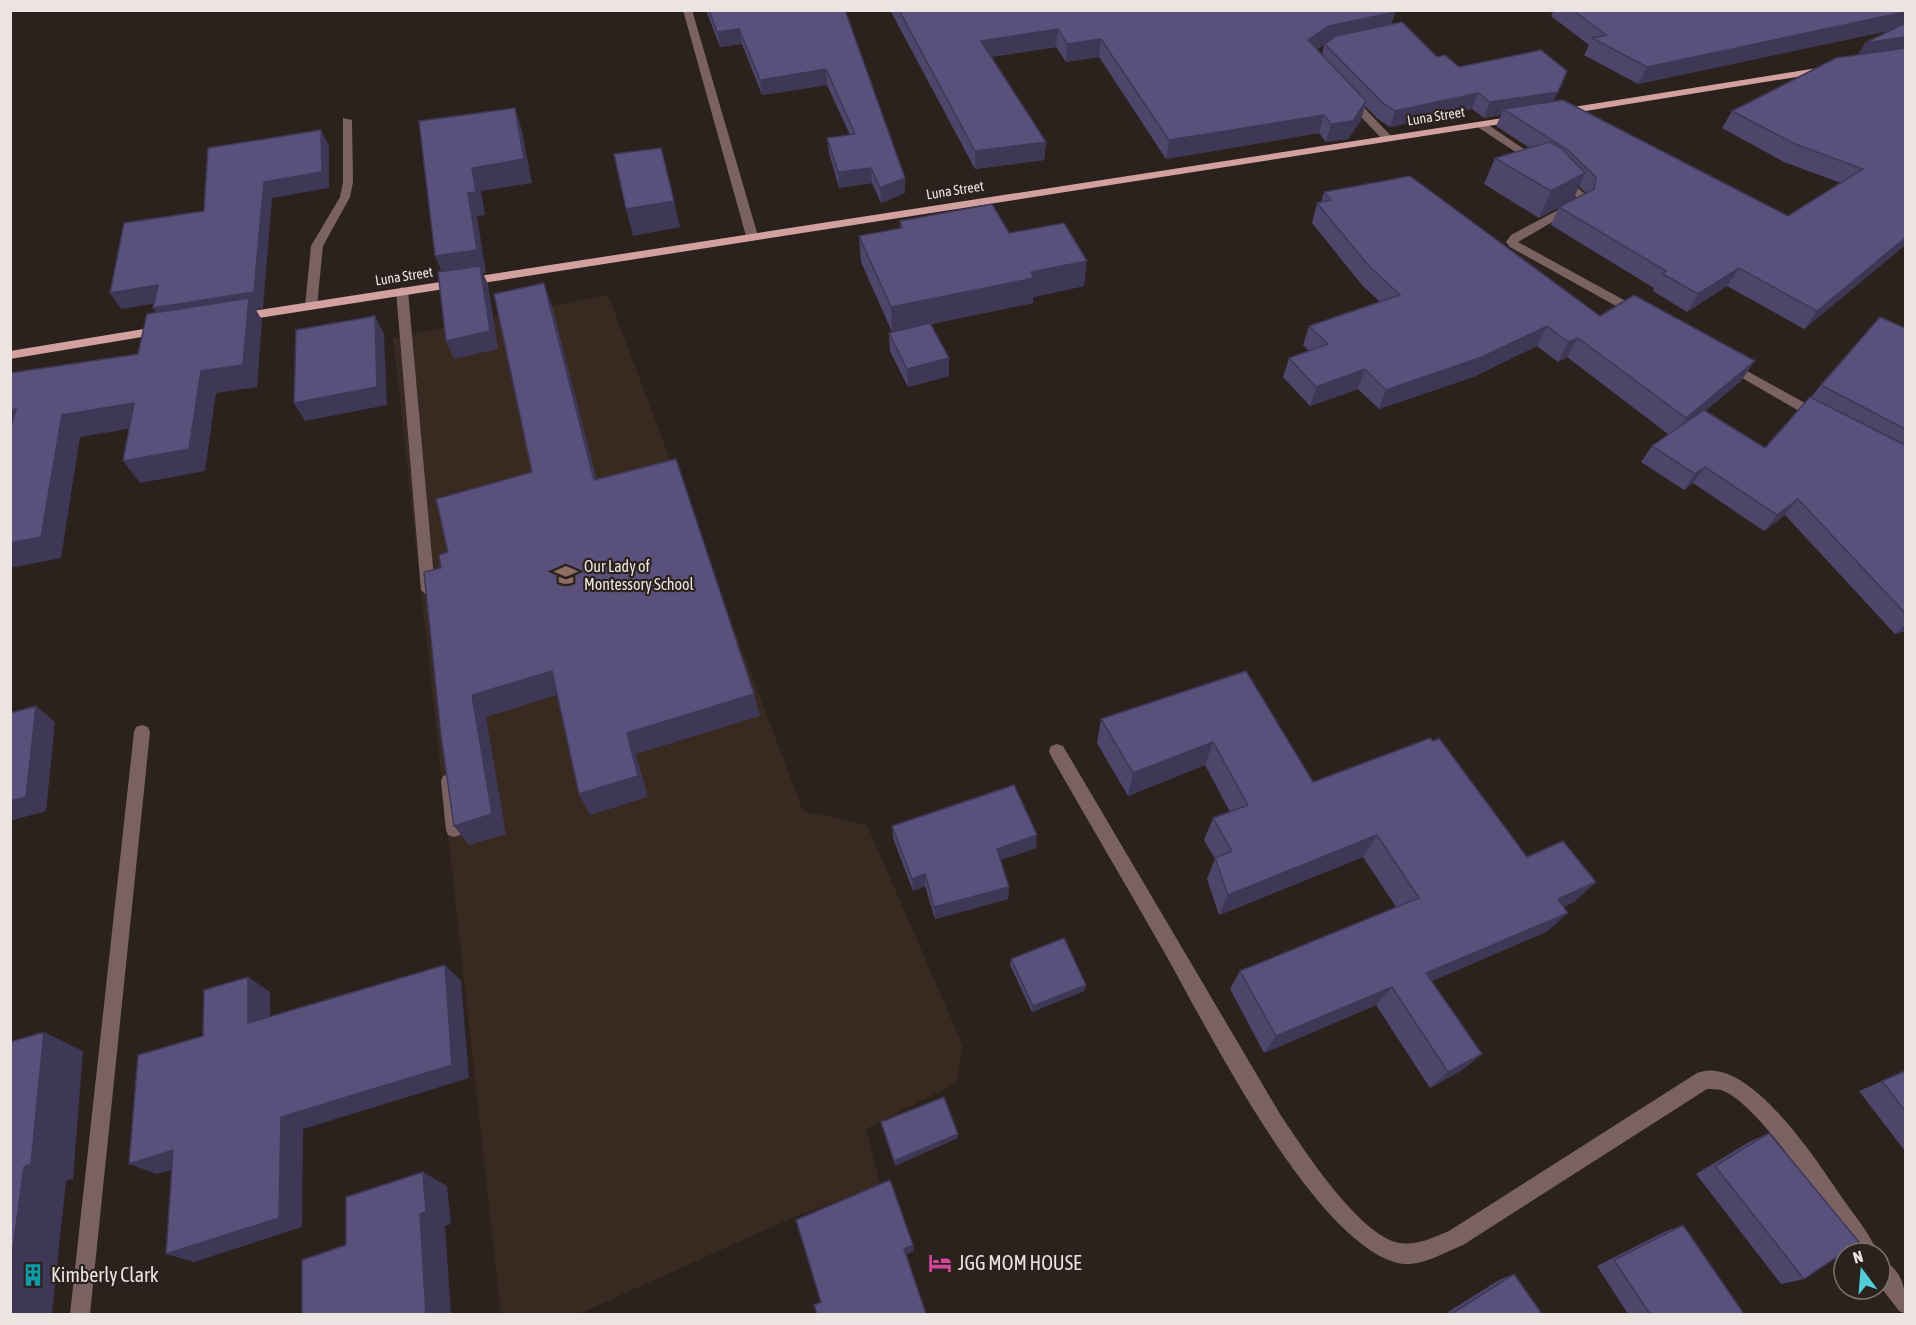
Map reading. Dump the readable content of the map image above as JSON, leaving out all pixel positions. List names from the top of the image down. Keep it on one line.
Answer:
{"streets":{"main road":["Luna Street"]},"places":{"school or university":["Our Lady of Montessory School"],"hotel":["JGG MOM HOUSE"],"building":["Kimberly Clark"]},"north":"top"}
